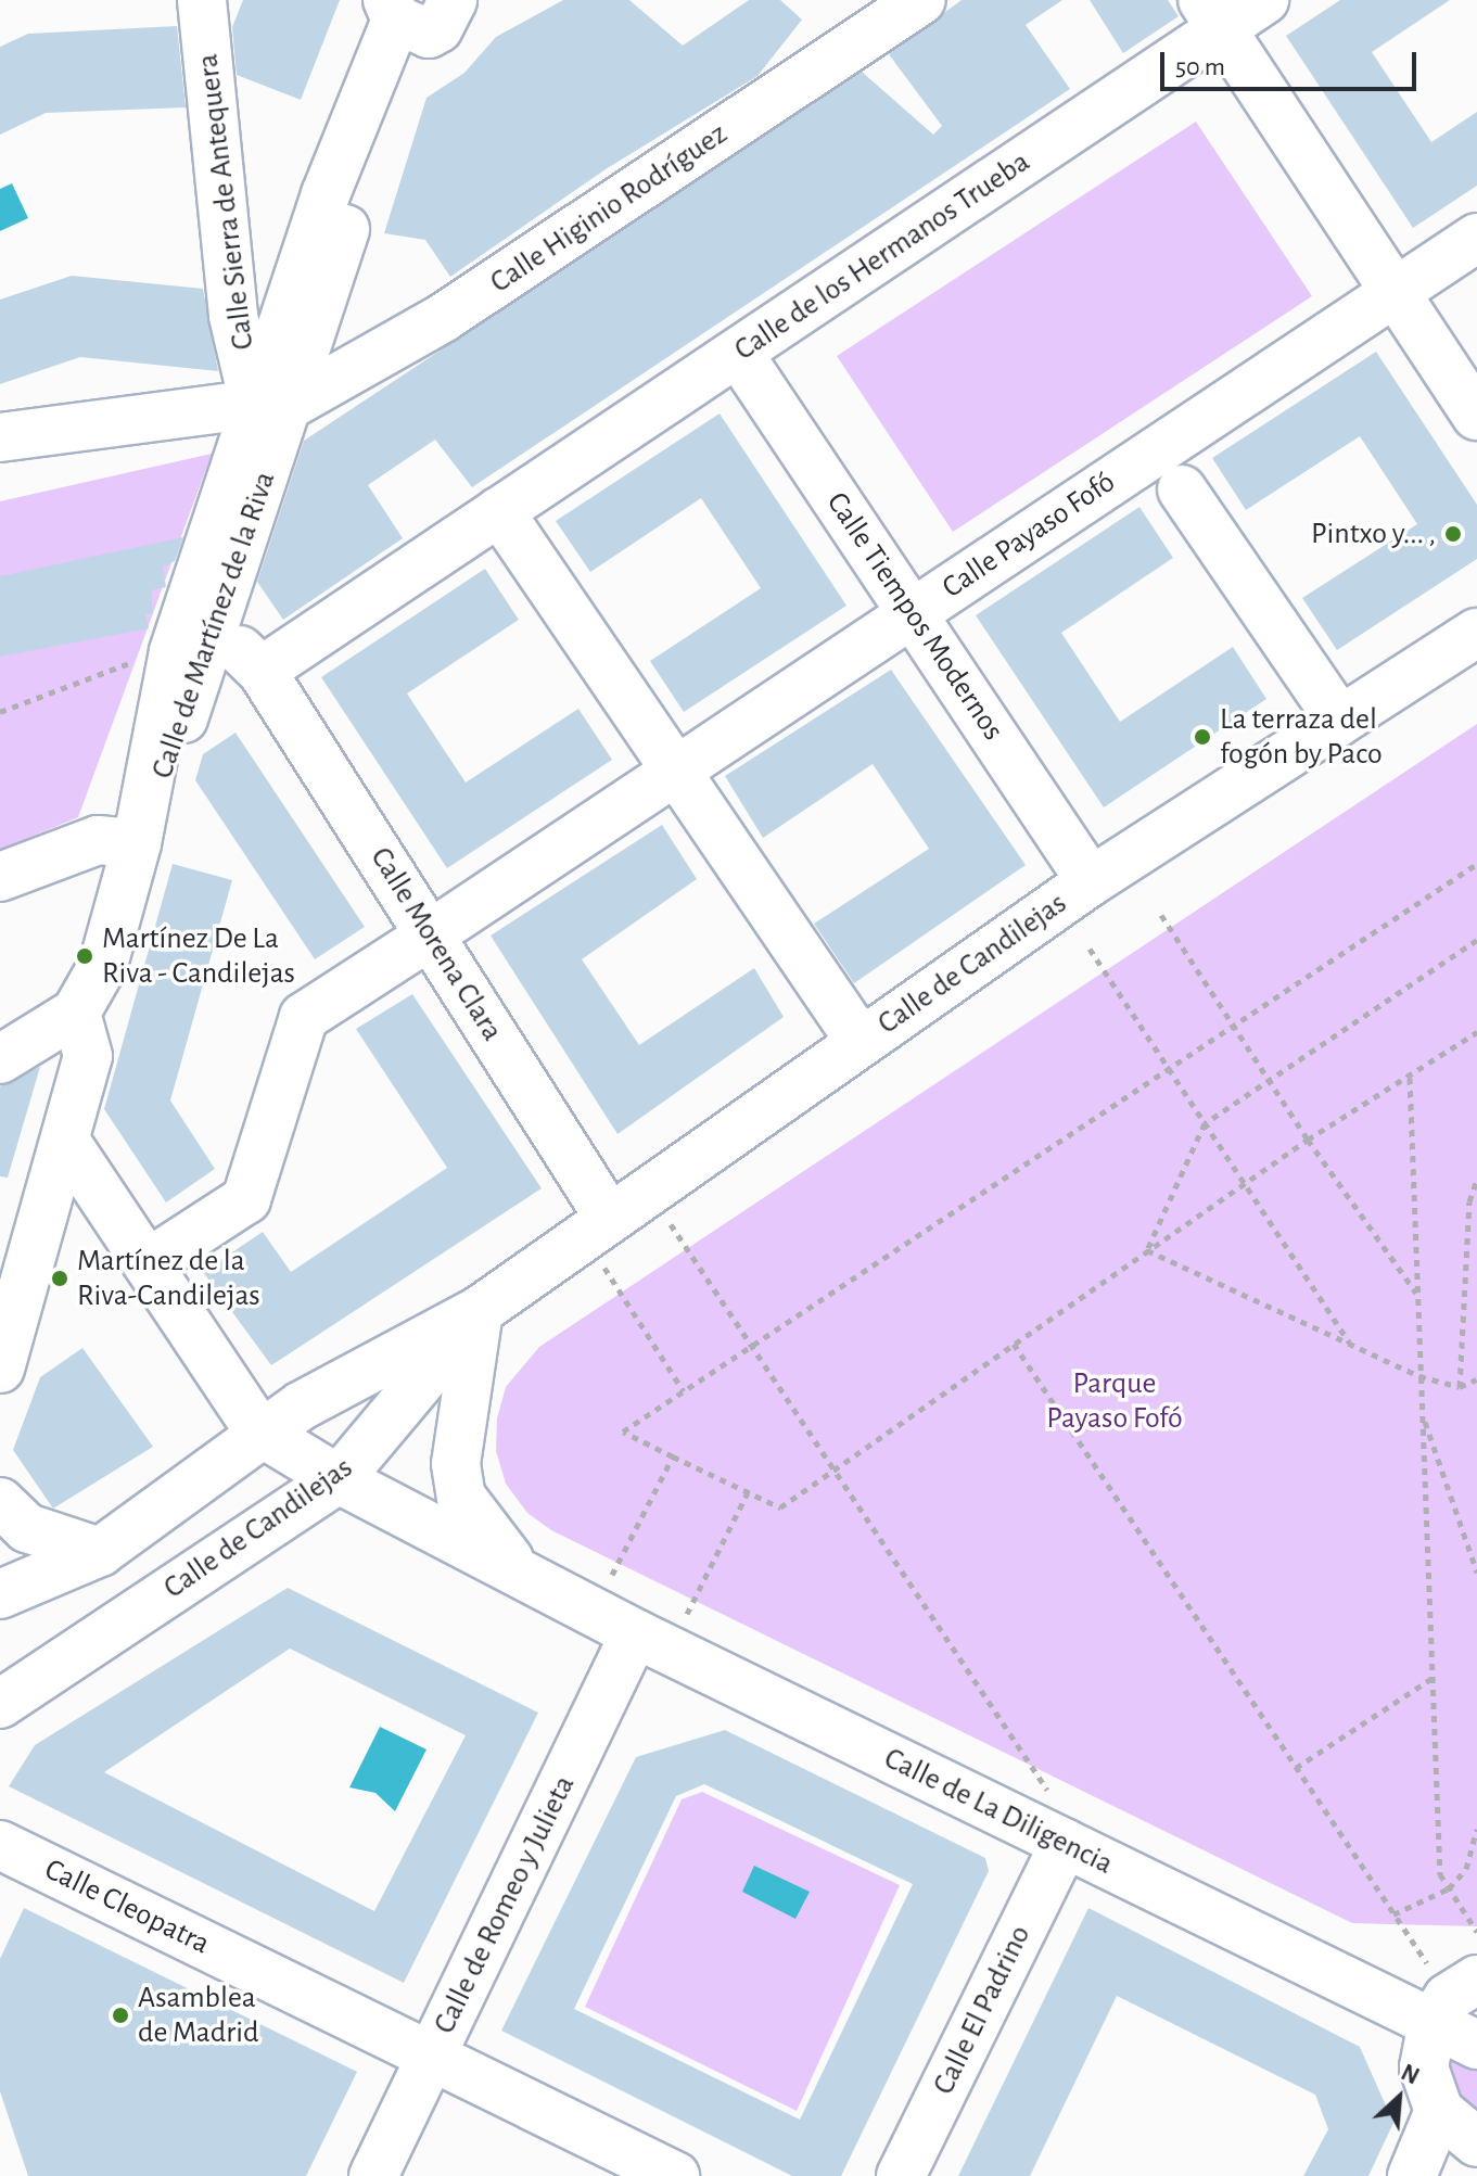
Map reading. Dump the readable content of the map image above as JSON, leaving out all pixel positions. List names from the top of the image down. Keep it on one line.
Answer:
{"streets":{"street":["Calle Sierra de Antequera","Calle Higinio Rodríguez","Calle de los Hermanos Trueba","Calle Payaso Fofó","Calle Tiempos Modernos","Calle de Martínez de la Riva","Calle Morena Clara","Calle de Candilejas","Calle de La Diligencia","Calle de Romeo y Julieta","Calle Cleopatra","Calle El Padrino"]},"crossings":[["Calle Sierra de Antequera","Calle Higinio Rodríguez"],["Calle Sierra de Antequera","Calle de Martínez de la Riva"],["Calle Higinio Rodríguez","Calle de Martínez de la Riva"],["Calle de los Hermanos Trueba","Calle Tiempos Modernos"],["Calle de los Hermanos Trueba","Calle Morena Clara"],["Calle Payaso Fofó","Calle Tiempos Modernos"],["Calle Tiempos Modernos","Calle de Candilejas"],["Calle de Martínez de la Riva","Calle Morena Clara"],["Calle Morena Clara","Calle de Candilejas"],["Calle de Candilejas","Calle de La Diligencia"],["Calle de La Diligencia","Calle de Romeo y Julieta"],["Calle de La Diligencia","Calle El Padrino"],["Calle de Romeo y Julieta","Calle Cleopatra"]],"parks":["Parque Payaso Fofó"],"places":["Pintxo y... ,","La terraza del fogón by Paco","Martínez De La Riva - Candilejas","Martínez de la Riva-Candilejas","Asamblea de Madrid"],"scale_bar":"50 m","north":"top right"}
